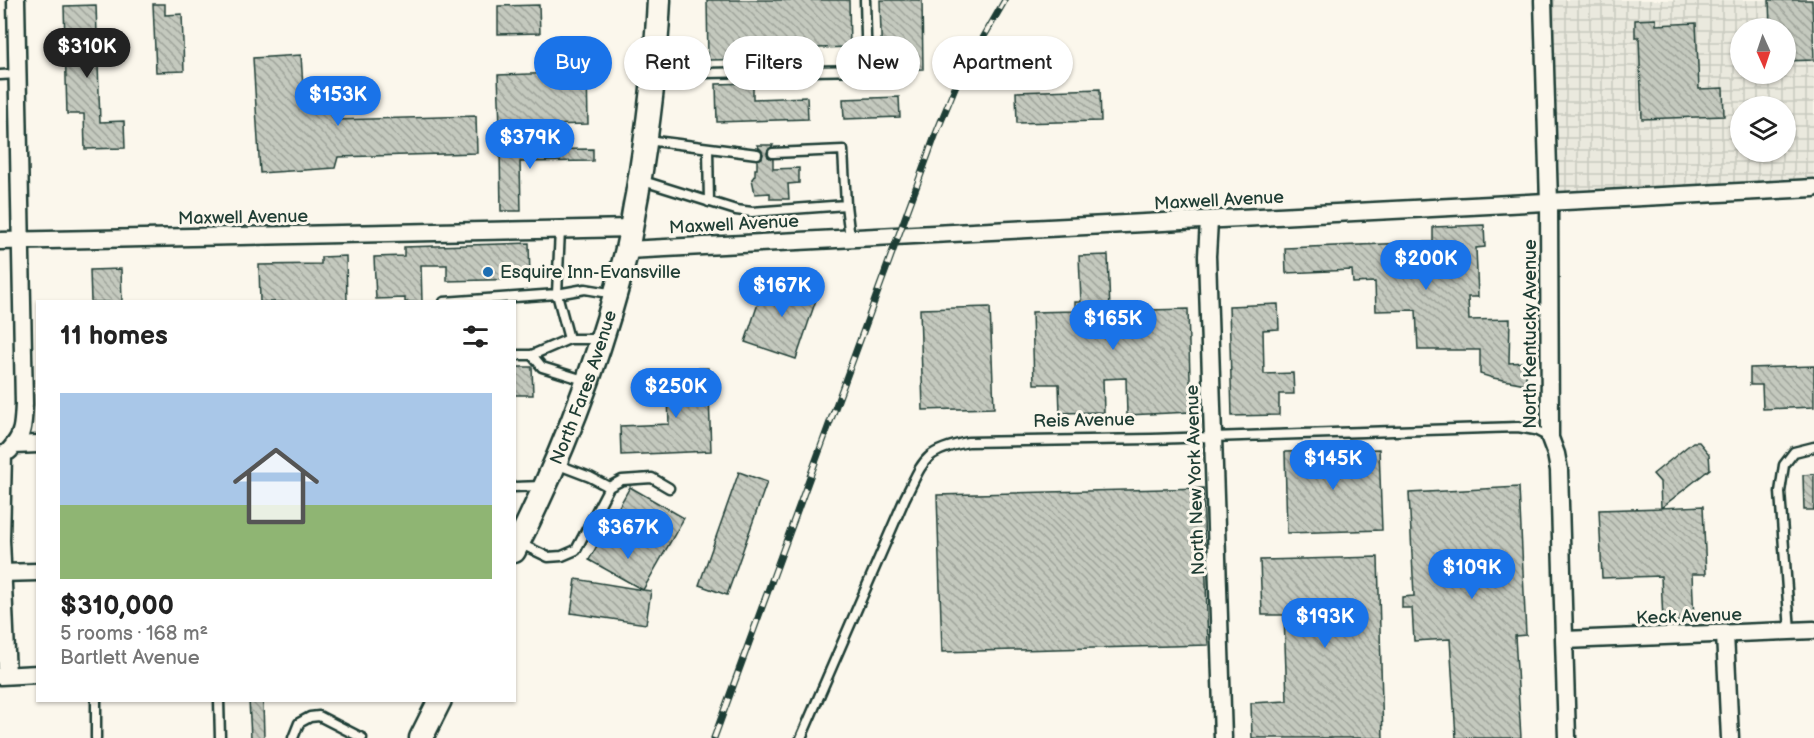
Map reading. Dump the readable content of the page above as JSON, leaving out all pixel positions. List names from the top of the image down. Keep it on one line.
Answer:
{"streets":{"street":["Maxwell Avenue","North Kentucky Avenue","North Fares Avenue","North New York Avenue","Keck Avenue"],"lane":["Reis Avenue"]},"crossings":[["Maxwell Avenue","North Kentucky Avenue"],["Maxwell Avenue","North Fares Avenue"],["Maxwell Avenue","North New York Avenue"],["North Kentucky Avenue","Reis Avenue"],["North Kentucky Avenue","Keck Avenue"],["Reis Avenue","North New York Avenue"]],"places":["Esquire Inn-Evansville"],"north":"bottom","page":{"price":["$310K","$153K","$379K","$200K","$167K","$165K","$250K","$145K","$367K","$109K","$193K"],"chip":["Buy","Rent","Filters","New","Apartment"],"heading":"11 homes","list":[{"name":"$310,000","note":"5 rooms · 168 m² · Bartlett Avenue"}]}}
